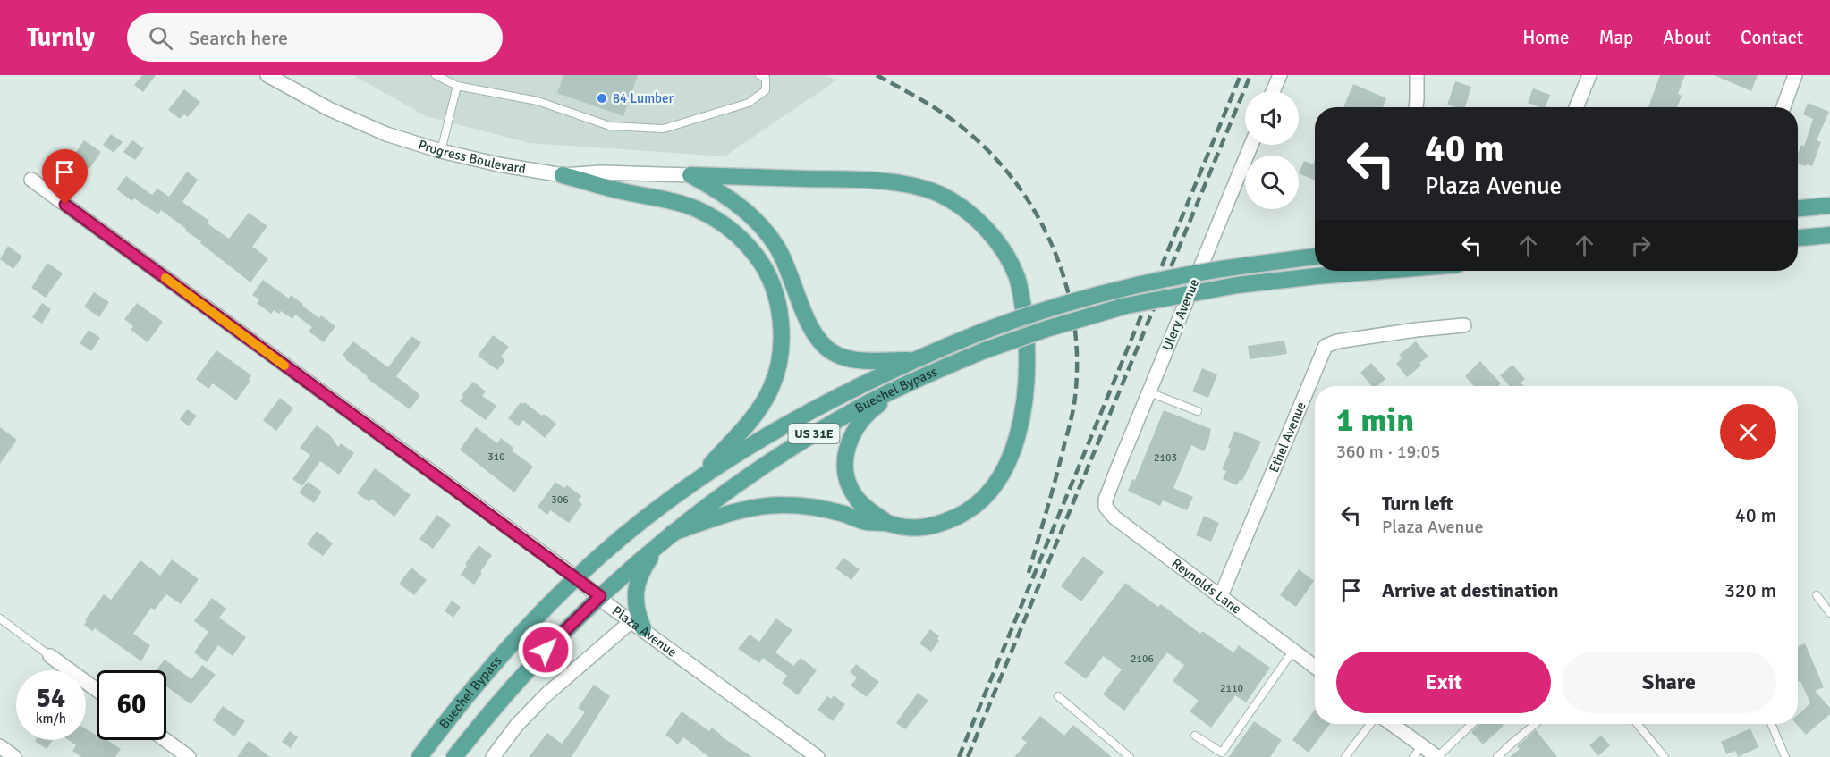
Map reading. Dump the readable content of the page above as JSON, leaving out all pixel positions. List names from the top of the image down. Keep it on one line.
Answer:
{"streets":{"main road":["Buechel Bypass","US 31E"],"street":["Progress Boulevard","Ulery Avenue","Ethel Avenue","Reynolds Lane","Plaza Avenue"]},"crossings":[["Ulery Avenue","Reynolds Lane"],["Buechel Bypass","Plaza Avenue"],["Ethel Avenue","Reynolds Lane"]],"places":["84 Lumber"],"house_numbers":["310","2103","306","2106","2110"],"page":{"header":"Turnly","search":"Search here","nav":["Home","Map","About","Contact"],"turn":["40 m","Plaza Avenue"],"heading":["1 min","360 m · 19:05"],"list":[{"name":"Turn left","note":"Plaza Avenue","value":"40 m"},{"name":"Arrive at destination","value":"320 m"}],"buttons":["Exit","Share"],"speed":"54 km/h","limit":"60"}}
